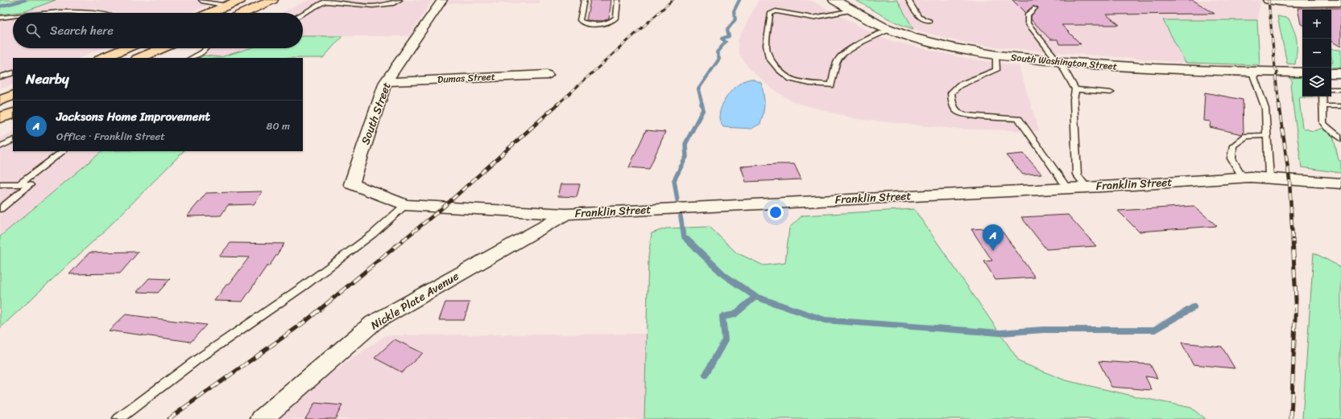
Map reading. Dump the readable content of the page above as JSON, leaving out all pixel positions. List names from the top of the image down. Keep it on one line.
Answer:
{"streets":{"main road":["South Washington Street"],"street":["Dumas Street","South Street","Franklin Street","Nickle Plate Avenue"]},"crossings":[["Dumas Street","South Street"],["South Street","Franklin Street"],["Franklin Street","Nickle Plate Avenue"]],"page":{"map_buttons":["+","−"],"search":"Search here","heading":"Nearby","list":[{"mark":"A","name":"Jacksons Home Improvement","note":"Office · Franklin Street","value":"80 m"}],"pins":"A"}}
